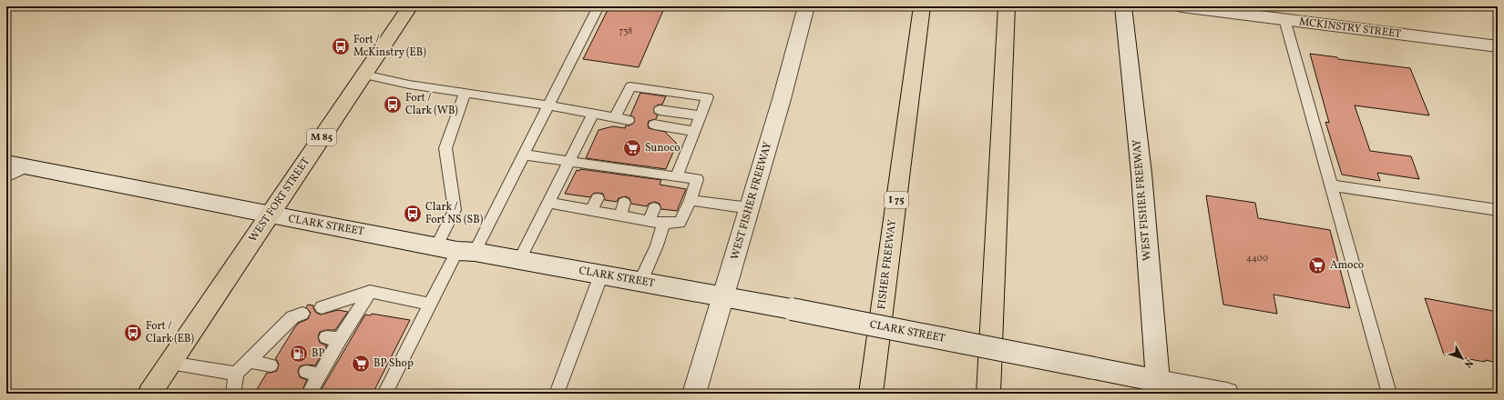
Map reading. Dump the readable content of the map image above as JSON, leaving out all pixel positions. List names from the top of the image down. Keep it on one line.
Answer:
{"streets":{"main road":["MCKINSTRY STREET","M 85","WEST FORT STREET","I 75","WEST FISHER FREEWAY","CLARK STREET","FISHER FREEWAY"]},"crossings":[["WEST FORT STREET","CLARK STREET"],["WEST FISHER FREEWAY","CLARK STREET"]],"places":{"bus stop":["Fort / McKinstry (EB)","Fort / Clark (WB)","Clark / Fort NS (SB)","Fort / Clark (EB)"],"supermarket":["Sunoco","Amoco","BP Shop"],"fuel station":["BP"]},"house_numbers":["738","4400"],"north":"bottom right"}
